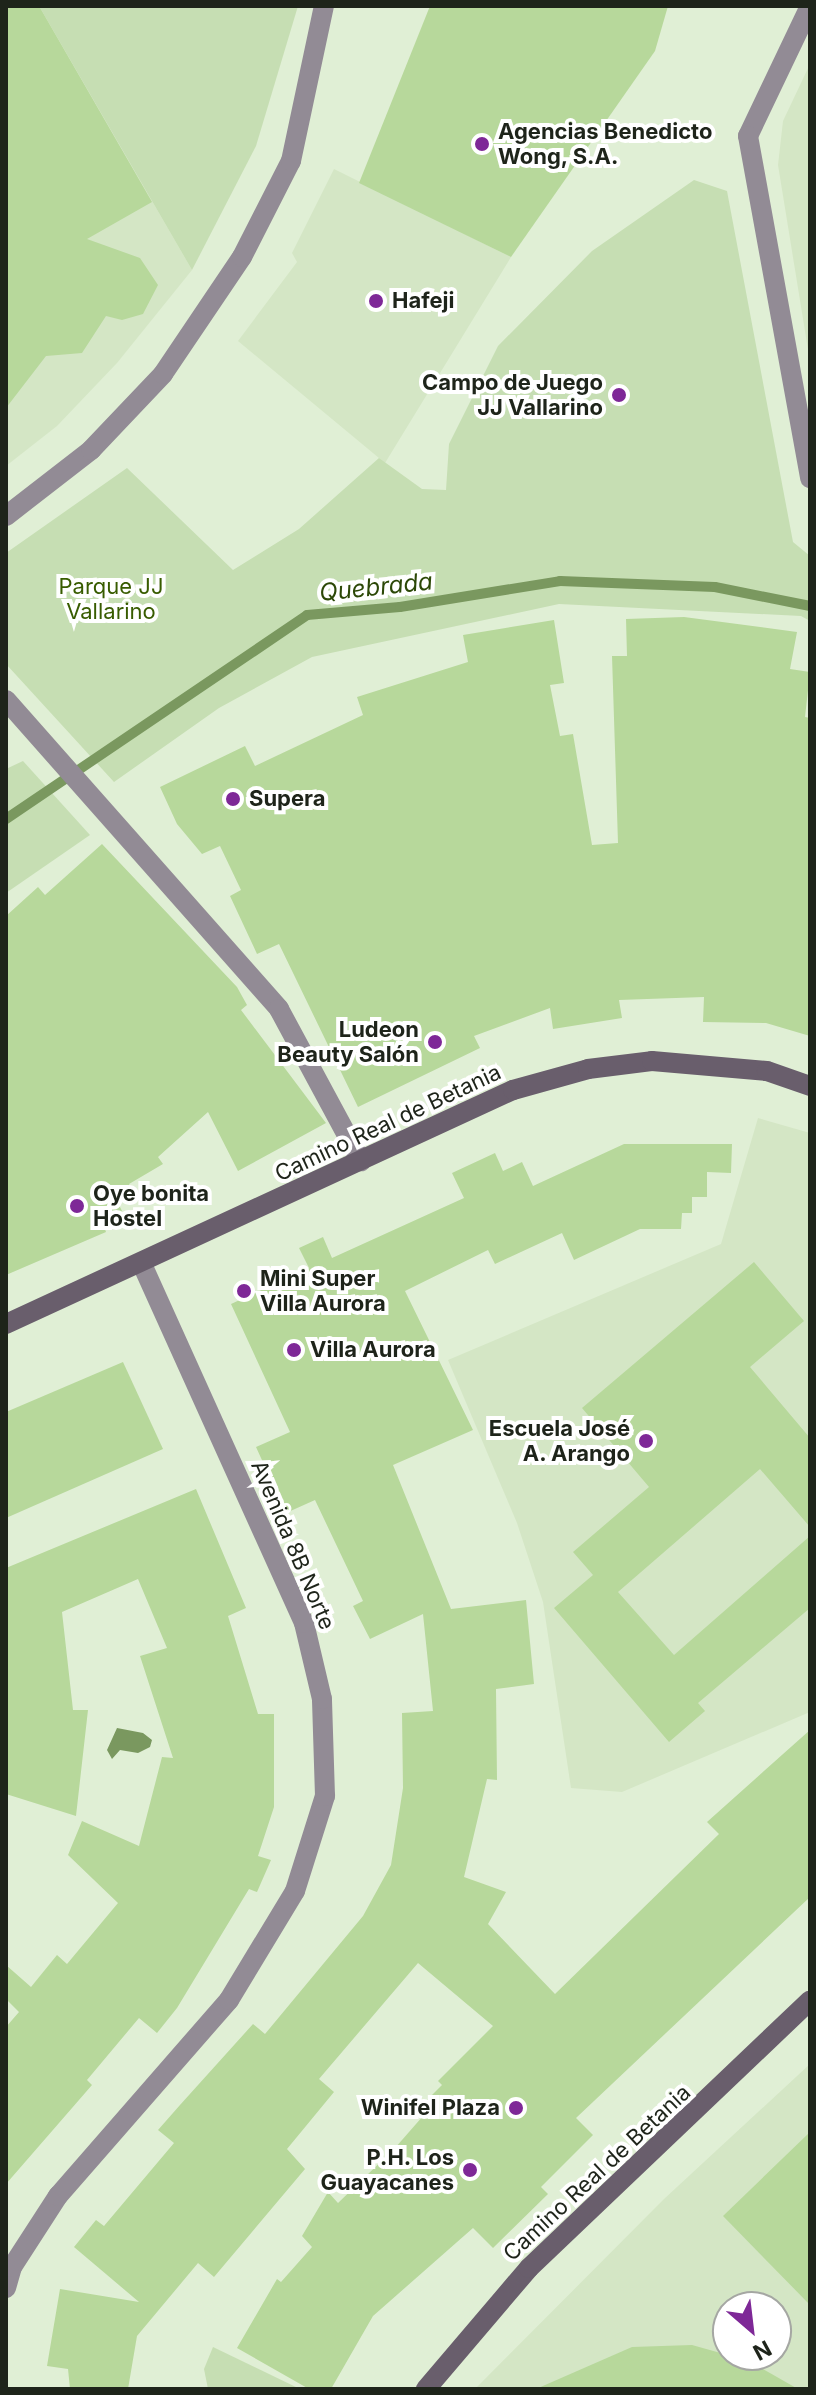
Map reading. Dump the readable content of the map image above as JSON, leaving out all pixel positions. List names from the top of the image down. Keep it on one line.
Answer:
{"streets":{"street":["Camino Real de Betania","Avenida 8B Norte"]},"crossings":[["Camino Real de Betania","Avenida 8B Norte"]],"water":["Quebrada"],"parks":["Parque JJ Vallarino"],"places":["Agencias Benedicto Wong, S.A.","Hafeji","Campo de Juego JJ Vallarino","Supera","Ludeon Beauty Salón","Oye bonita Hostel","Mini Super Villa Aurora","Villa Aurora","Escuela José A. Arango","Winifel Plaza","P.H. Los Guayacanes"],"north":"bottom right"}
